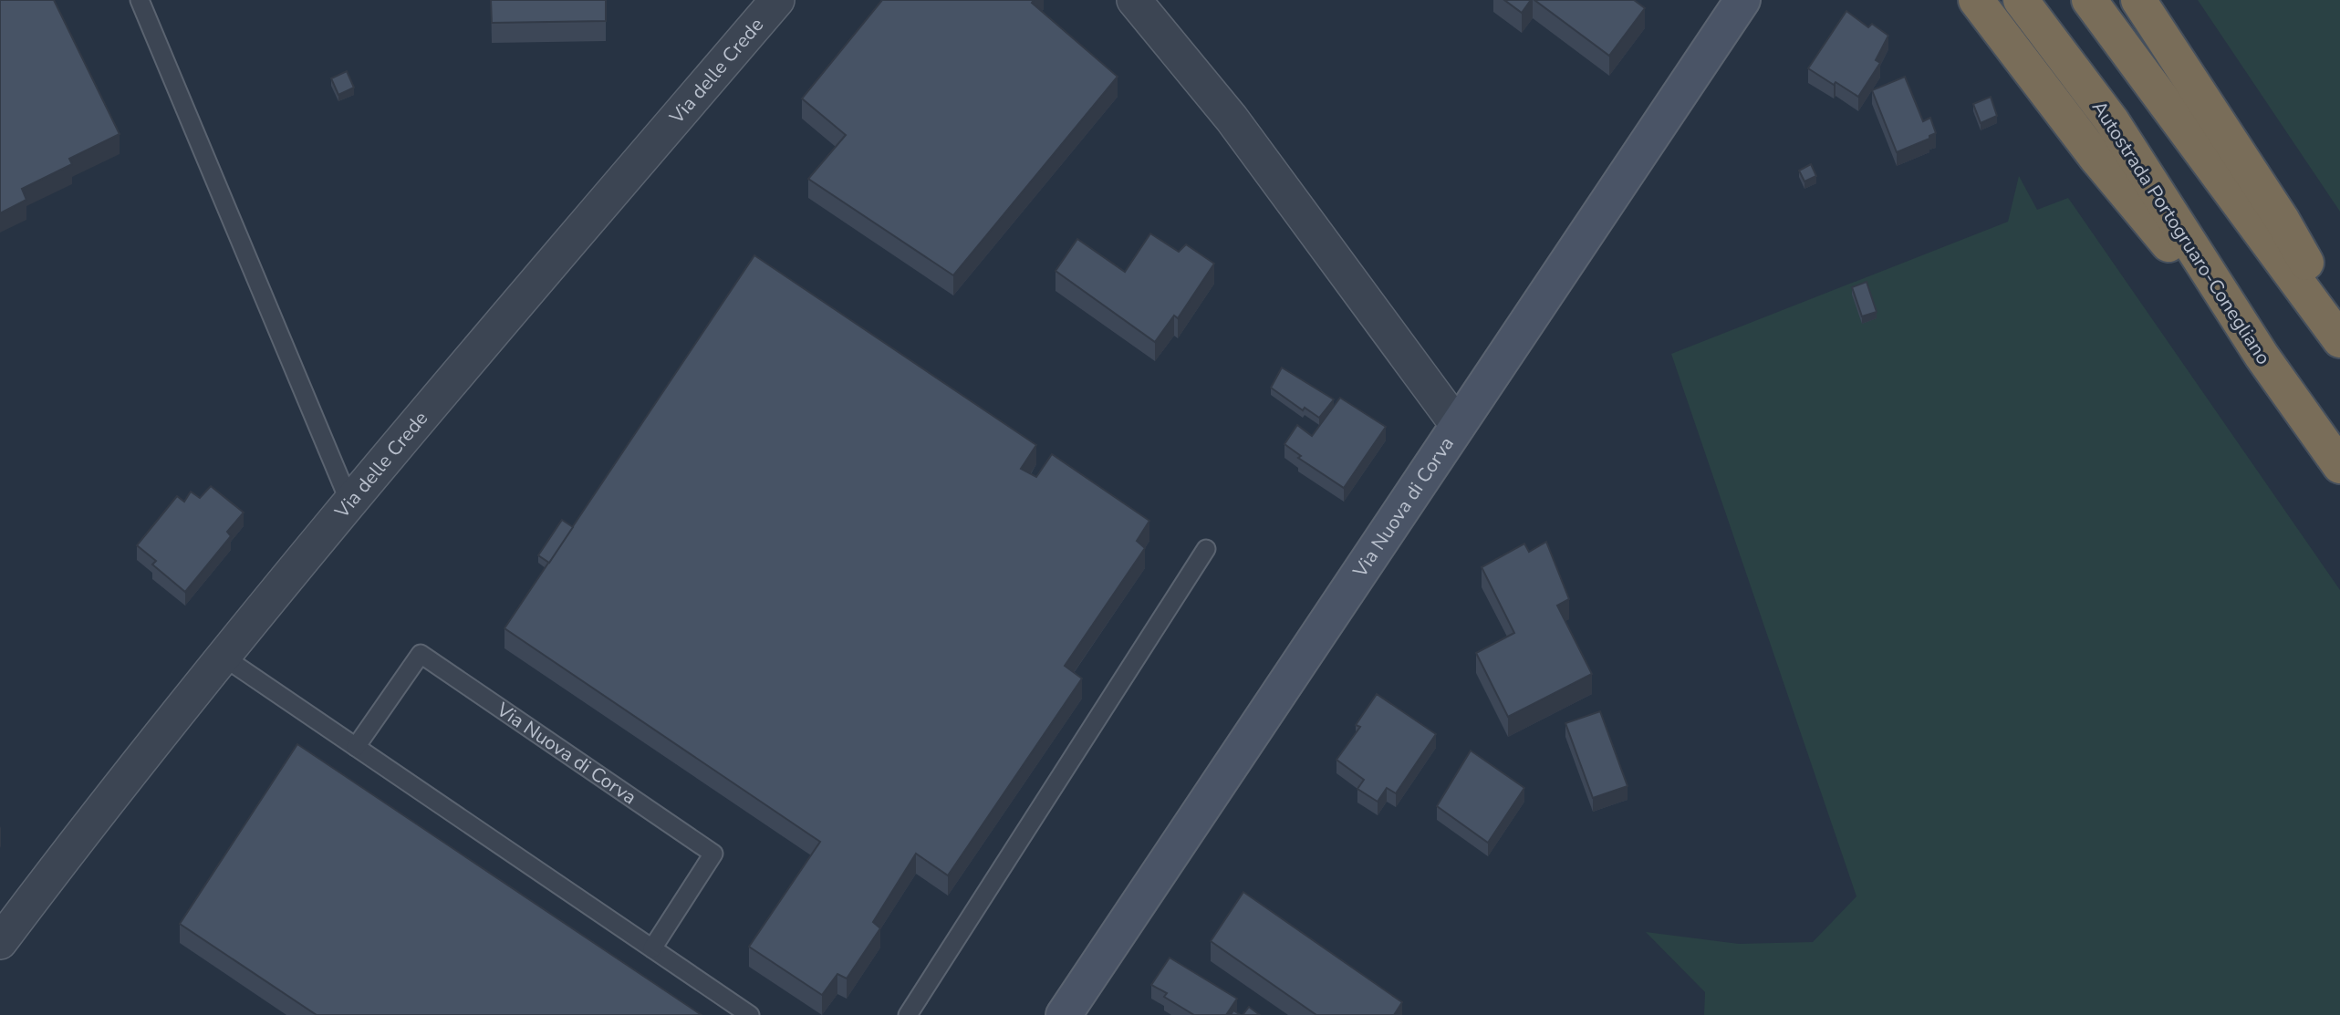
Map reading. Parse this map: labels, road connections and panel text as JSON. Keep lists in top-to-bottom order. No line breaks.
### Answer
{"streets":{"highway":["Autostrada Portogruaro-Conegliano"],"main road":["Via Nuova di Corva"],"street":["Via delle Crede"]}}
